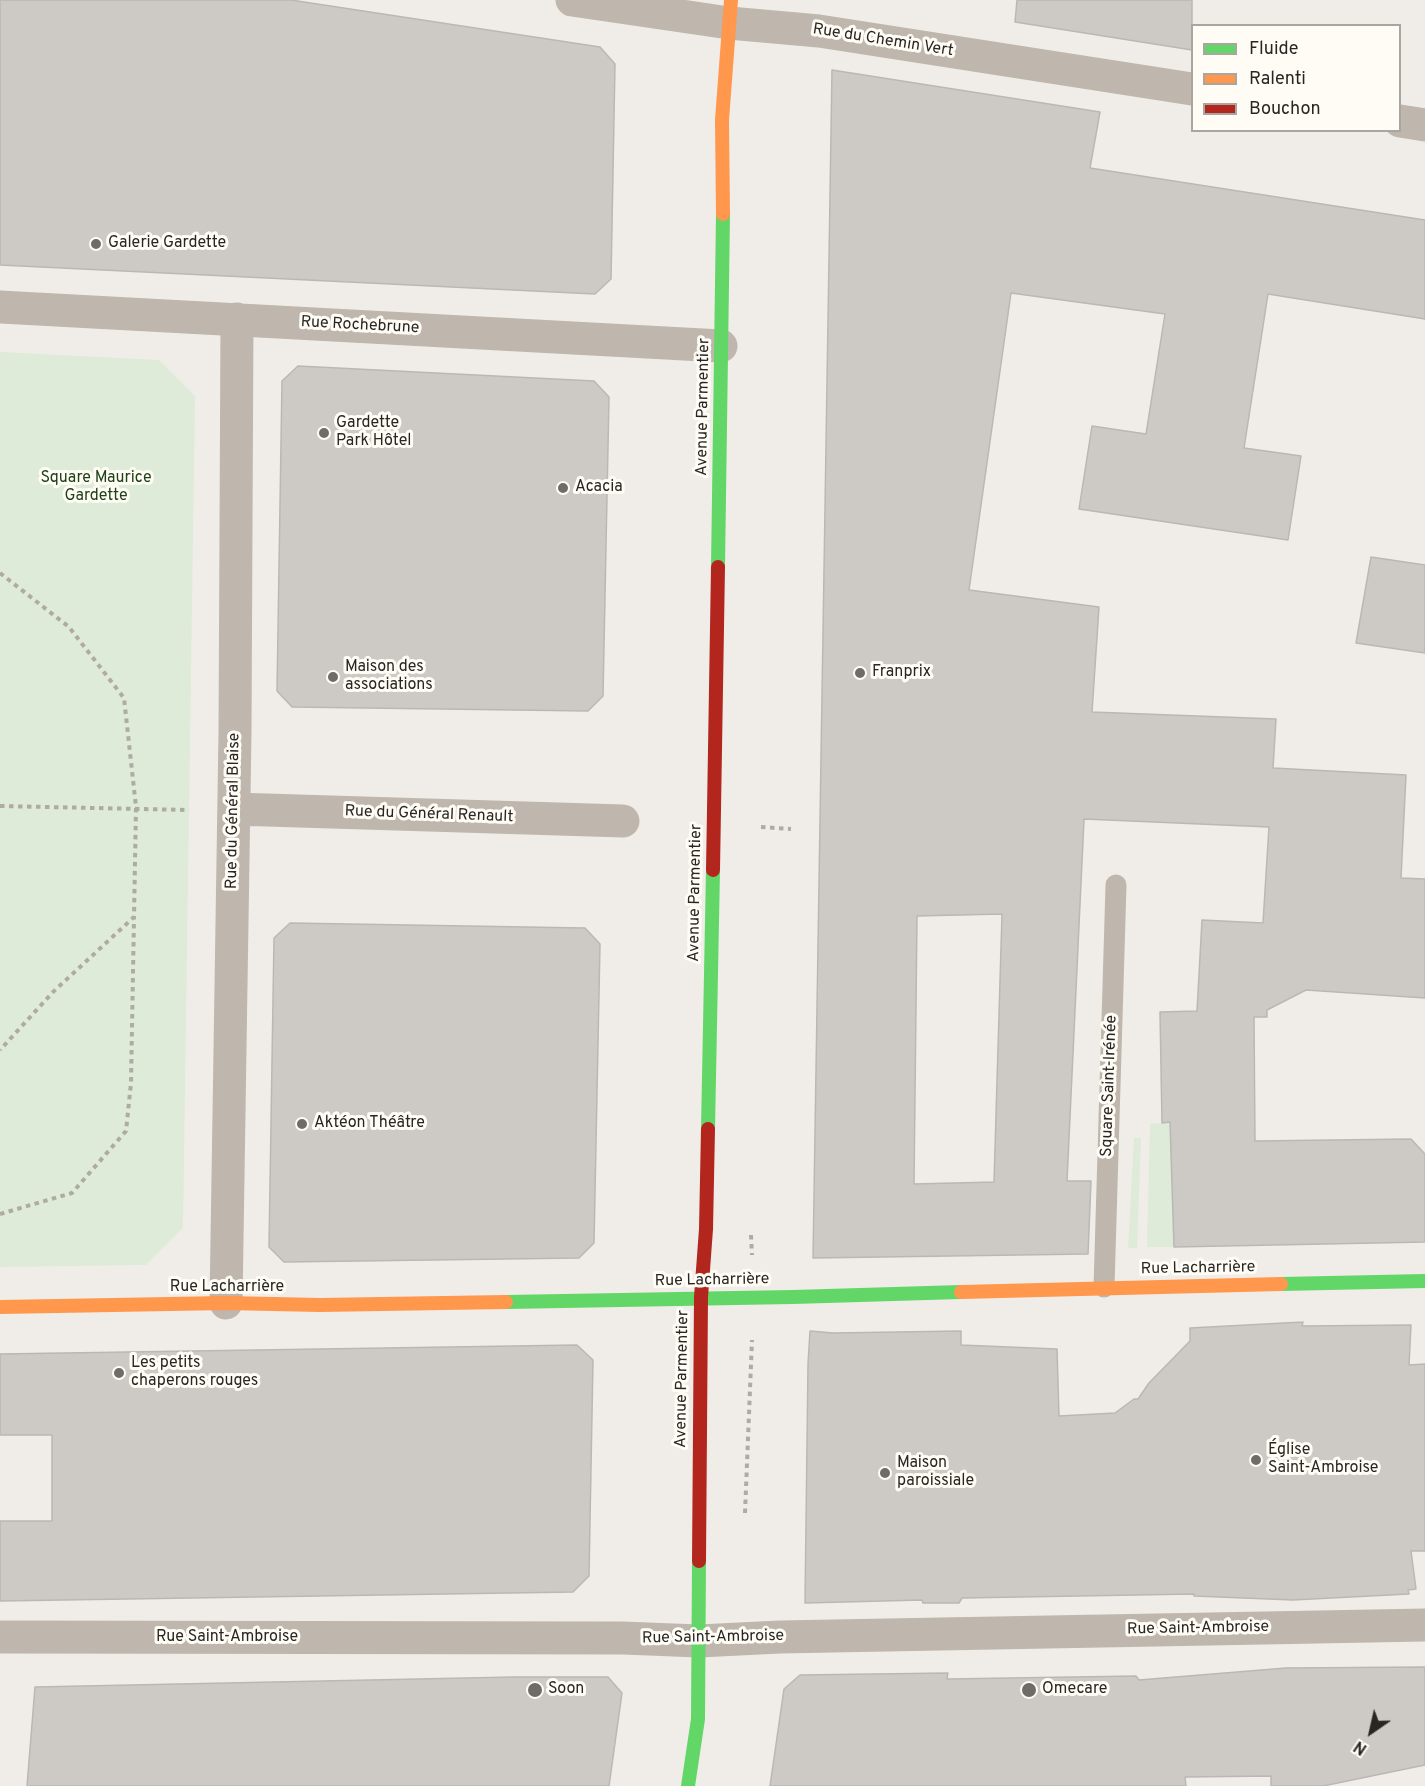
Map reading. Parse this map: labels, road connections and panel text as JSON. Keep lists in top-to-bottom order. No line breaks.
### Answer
{"streets":{"street":["Rue du Chemin Vert","Rue Rochebrune","Avenue Parmentier","Rue du Général Blaise","Rue du Général Renault","Rue Lacharrière","Rue Saint-Ambroise"],"lane":["Square Saint-Irénée"]},"crossings":[["Rue du Chemin Vert","Avenue Parmentier"],["Rue Rochebrune","Avenue Parmentier"],["Rue Rochebrune","Rue du Général Blaise"],["Avenue Parmentier","Rue Lacharrière"],["Avenue Parmentier","Rue Saint-Ambroise"],["Rue du Général Blaise","Rue du Général Renault"],["Rue du Général Blaise","Rue Lacharrière"],["Square Saint-Irénée","Rue Lacharrière"]],"parks":["Square Maurice Gardette"],"places":["Galerie Gardette","Gardette Park Hôtel","Acacia","Franprix","Maison des associations","Aktéon Théâtre","Les petits chaperons rouges","Église Saint-Ambroise","Maison paroissiale","Soon","Omecare"],"legend":["Fluide","Ralenti","Bouchon"],"north":"bottom left"}
